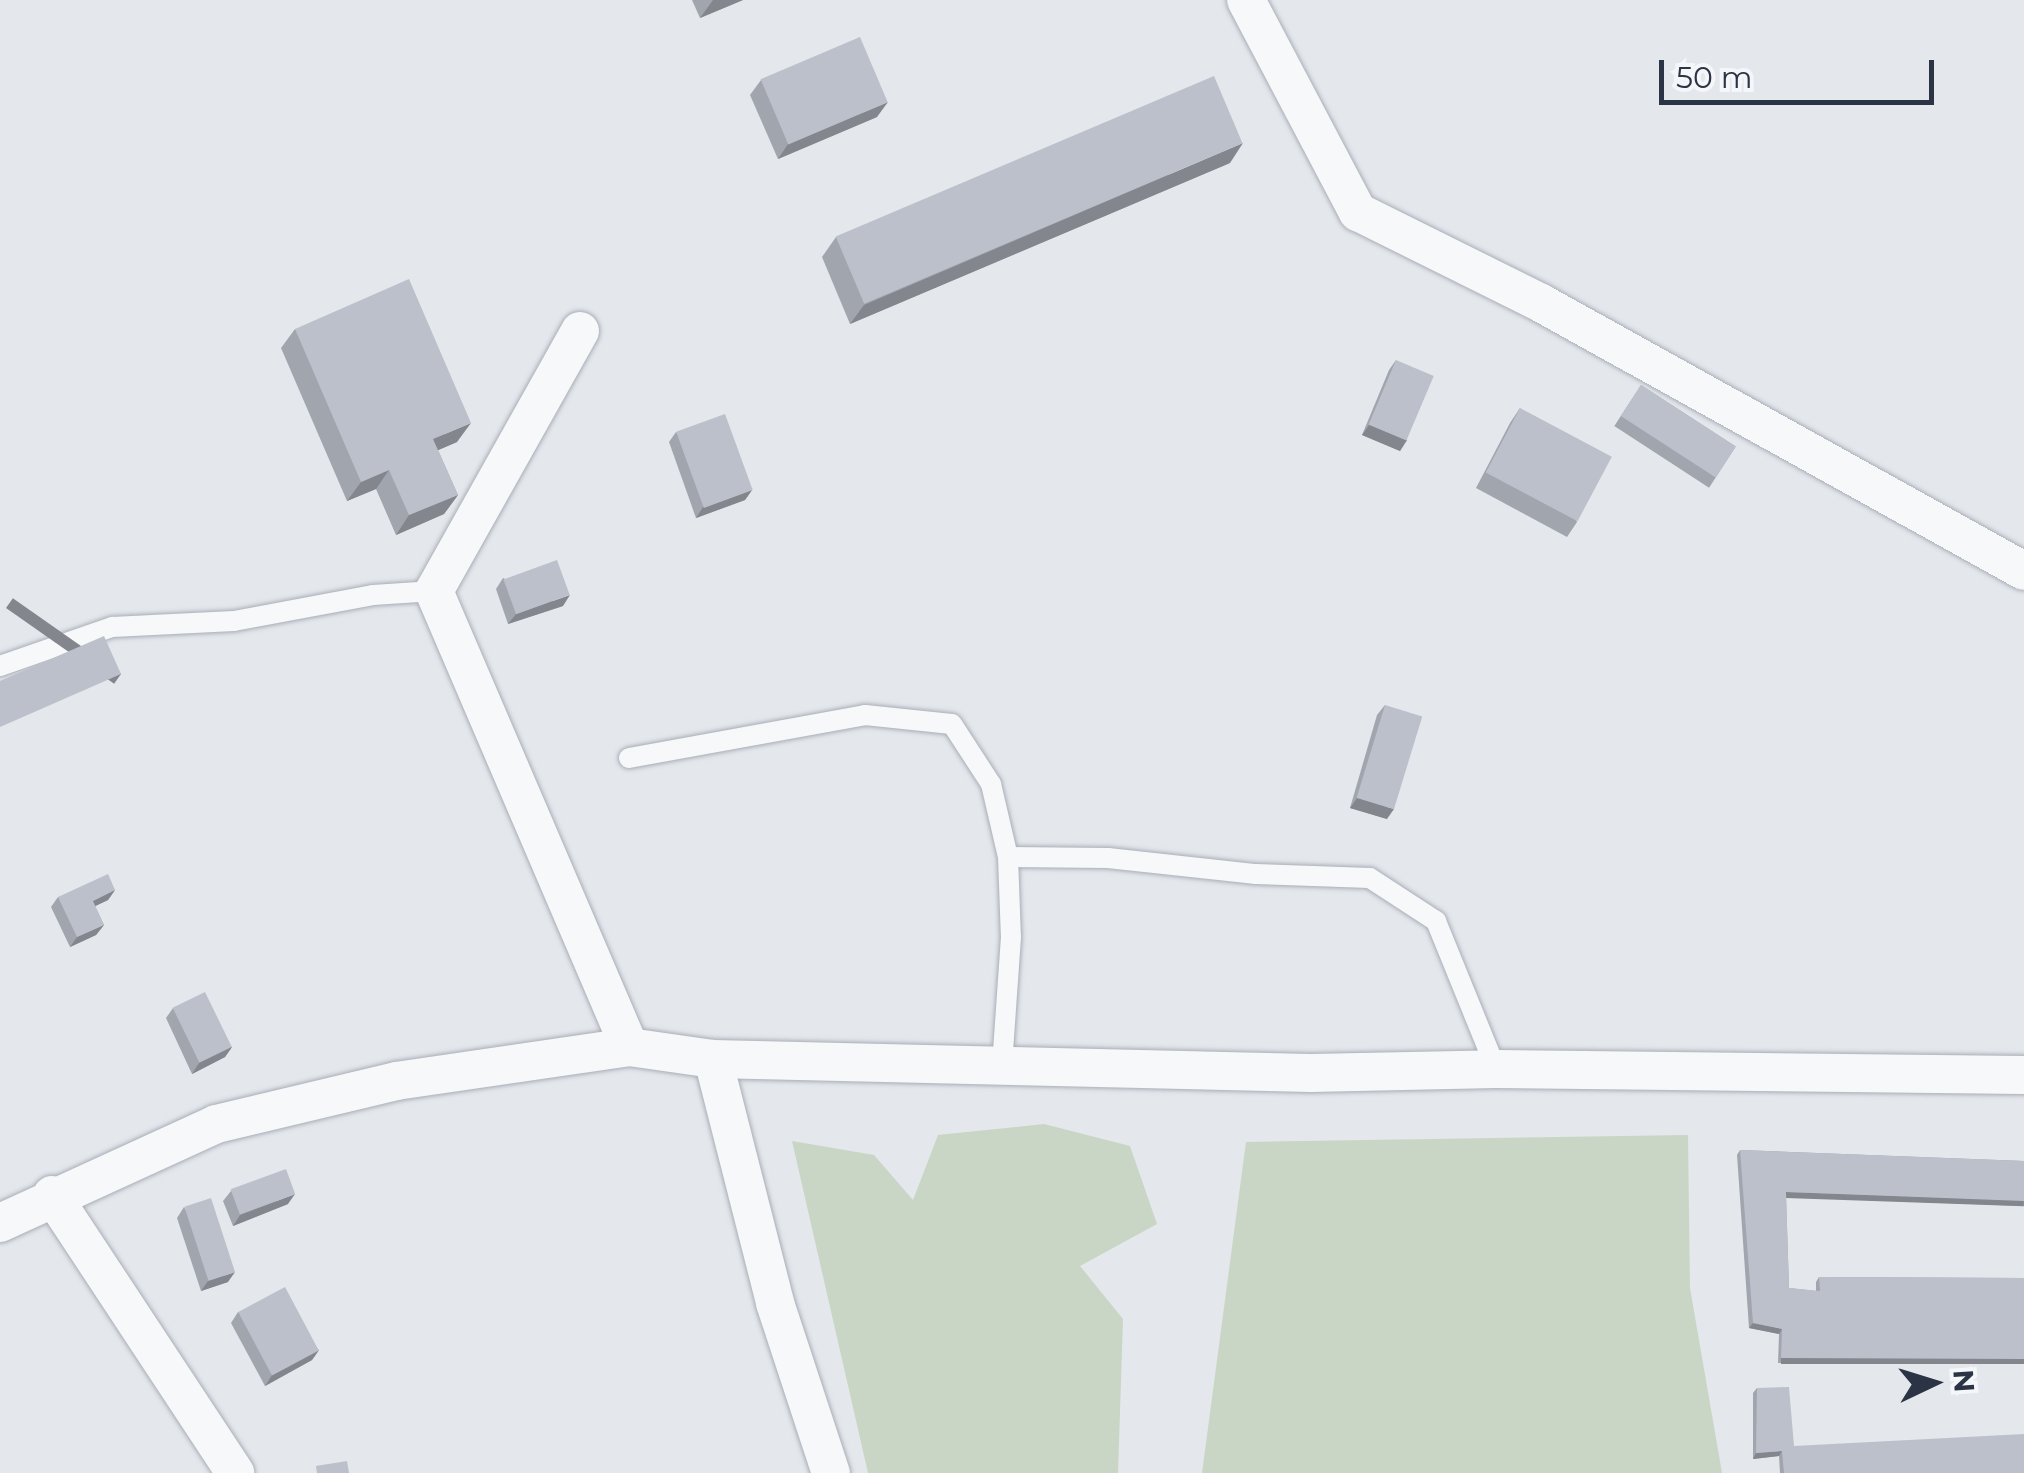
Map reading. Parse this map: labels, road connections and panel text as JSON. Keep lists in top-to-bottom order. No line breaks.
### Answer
{"scale_bar":"50 m","north":"right"}
